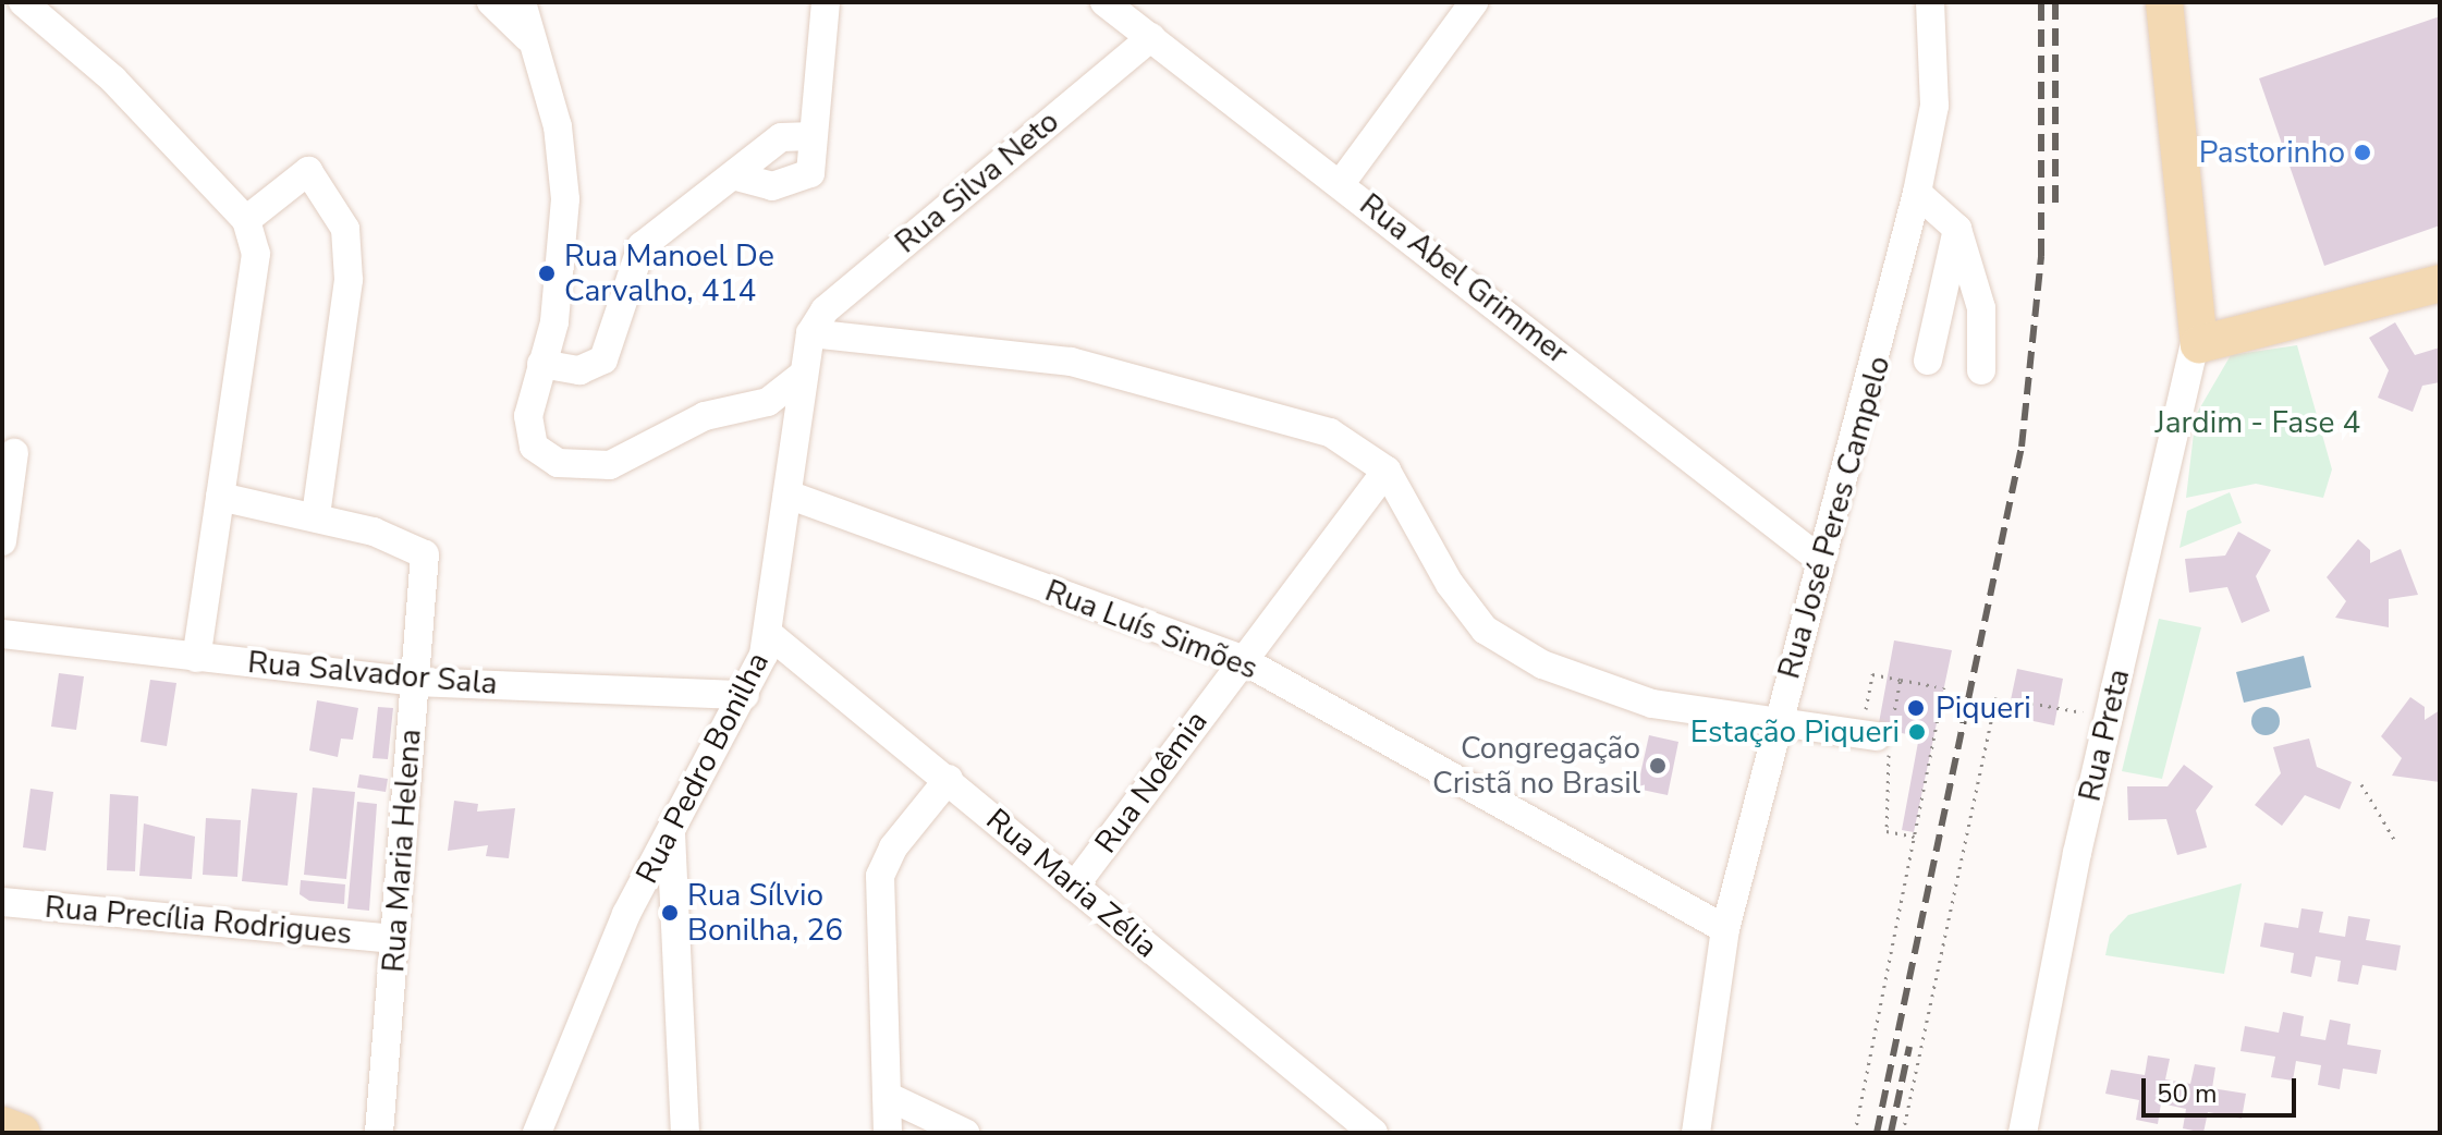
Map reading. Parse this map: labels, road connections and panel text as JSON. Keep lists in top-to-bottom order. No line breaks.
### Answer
{"streets":{"main road":["Rua Preta"],"street":["Rua Silva Neto","Rua Abel Grimmer","Rua José Peres Campelo","Rua Luís Simões","Rua Salvador Sala","Rua Pedro Bonilha","Rua Noêmia","Rua Maria Helena","Rua Maria Zélia","Rua Precília Rodrigues"]},"crossings":[["Rua Silva Neto","Rua Abel Grimmer"],["Rua Silva Neto","Rua Pedro Bonilha"],["Rua Abel Grimmer","Rua José Peres Campelo"],["Rua José Peres Campelo","Rua Luís Simões"],["Rua Luís Simões","Rua Pedro Bonilha"],["Rua Luís Simões","Rua Noêmia"],["Rua Salvador Sala","Rua Pedro Bonilha"],["Rua Salvador Sala","Rua Maria Helena"],["Rua Pedro Bonilha","Rua Maria Zélia"],["Rua Noêmia","Rua Maria Zélia"],["Rua Maria Helena","Rua Precília Rodrigues"]],"parks":["Jardim - Fase 4"],"places":["Pastorinho","Rua Manoel De Carvalho, 414","Piqueri","Estação Piqueri","Congregação Cristã no Brasil","Rua Sílvio Bonilha, 26"],"scale_bar":"50 m"}
